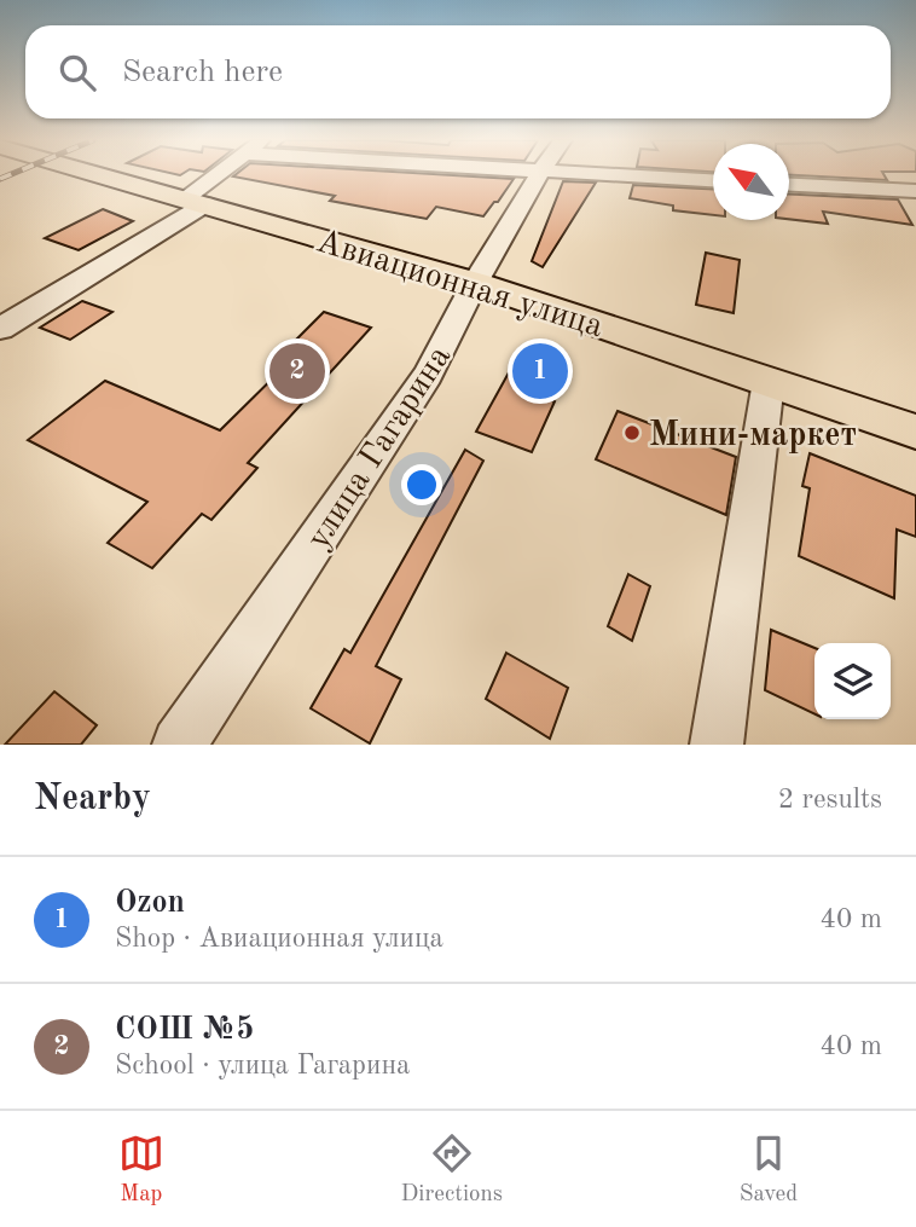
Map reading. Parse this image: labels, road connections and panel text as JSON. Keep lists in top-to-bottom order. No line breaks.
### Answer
{"streets":{"main road":["Авиационная улица"],"street":["улица Гагарина"]},"crossings":[["Авиационная улица","улица Гагарина"]],"places":["Мини-маркет"],"north":"top left","page":{"search":"Search here","pins":["1","2"],"heading":["Nearby","2 results"],"list":[{"mark":"1","name":"Ozon","note":"Shop · Авиационная улица","value":"40 m"},{"mark":"2","name":"СОШ №5","note":"School · улица Гагарина","value":"40 m"}],"nav":["Map","Directions","Saved"]}}
